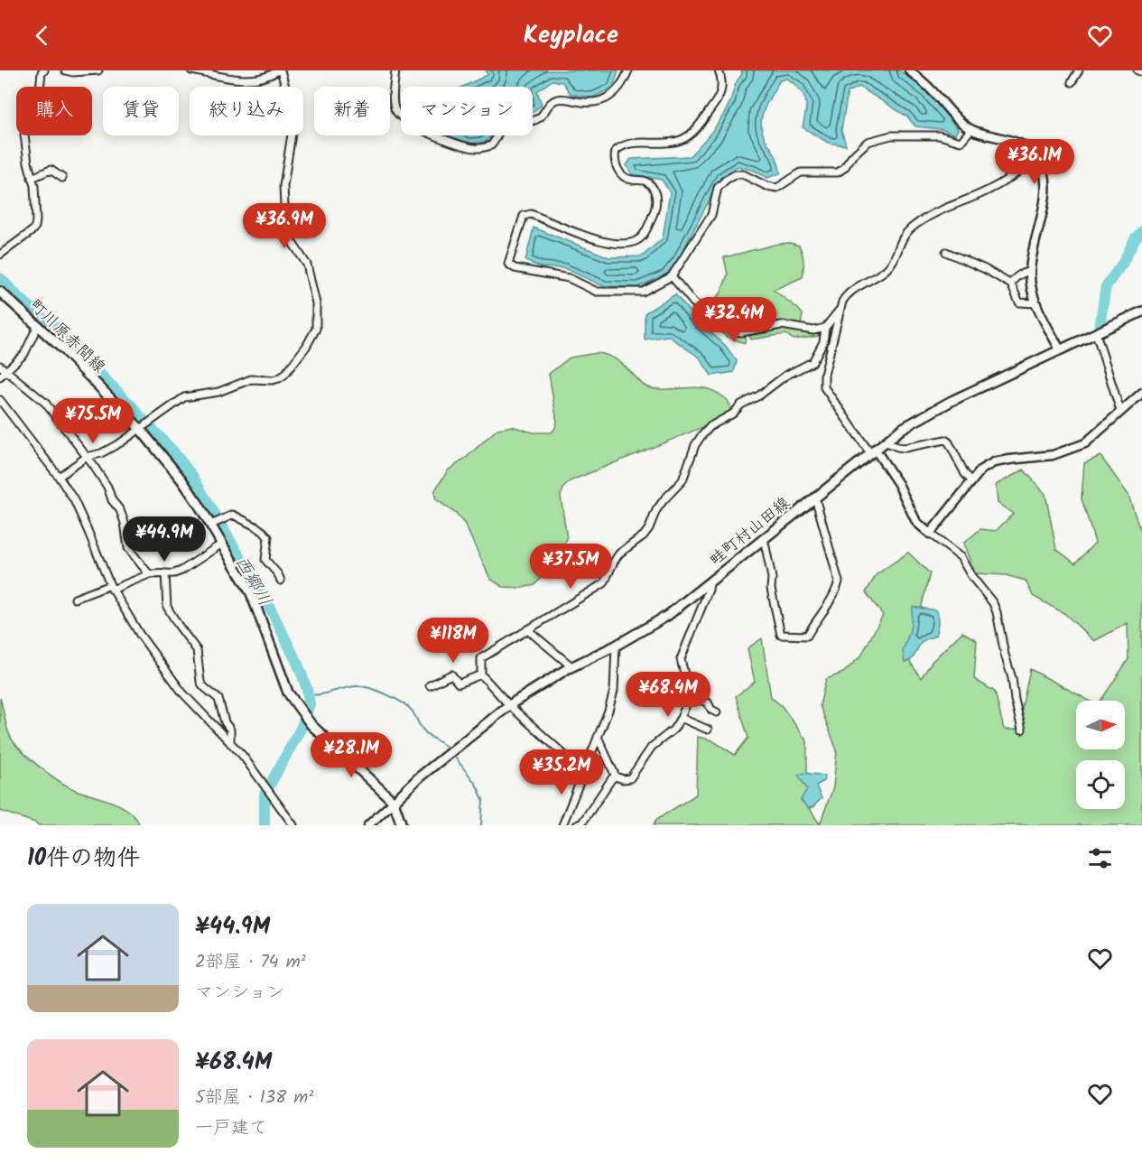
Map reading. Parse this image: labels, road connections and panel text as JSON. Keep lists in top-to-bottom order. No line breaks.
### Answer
{"streets":{"main road":["町川原赤間線","畦町村山田線"]},"crossings":[["町川原赤間線","畦町村山田線"]],"water":["西郷川"],"north":"right","page":{"header":"Keyplace","chip":["購入","賃貸","絞り込み","新着","マンション"],"price":["¥36.1M","¥36.9M","¥32.4M","¥75.5M","¥44.9M","¥37.5M","¥118M","¥68.4M","¥28.1M","¥35.2M"],"heading":"10件の物件","list":[{"name":"¥44.9M","note":"2部屋 · 74 m² · マンション"},{"name":"¥68.4M","note":"5部屋 · 138 m² · 一戸建て"}]}}
